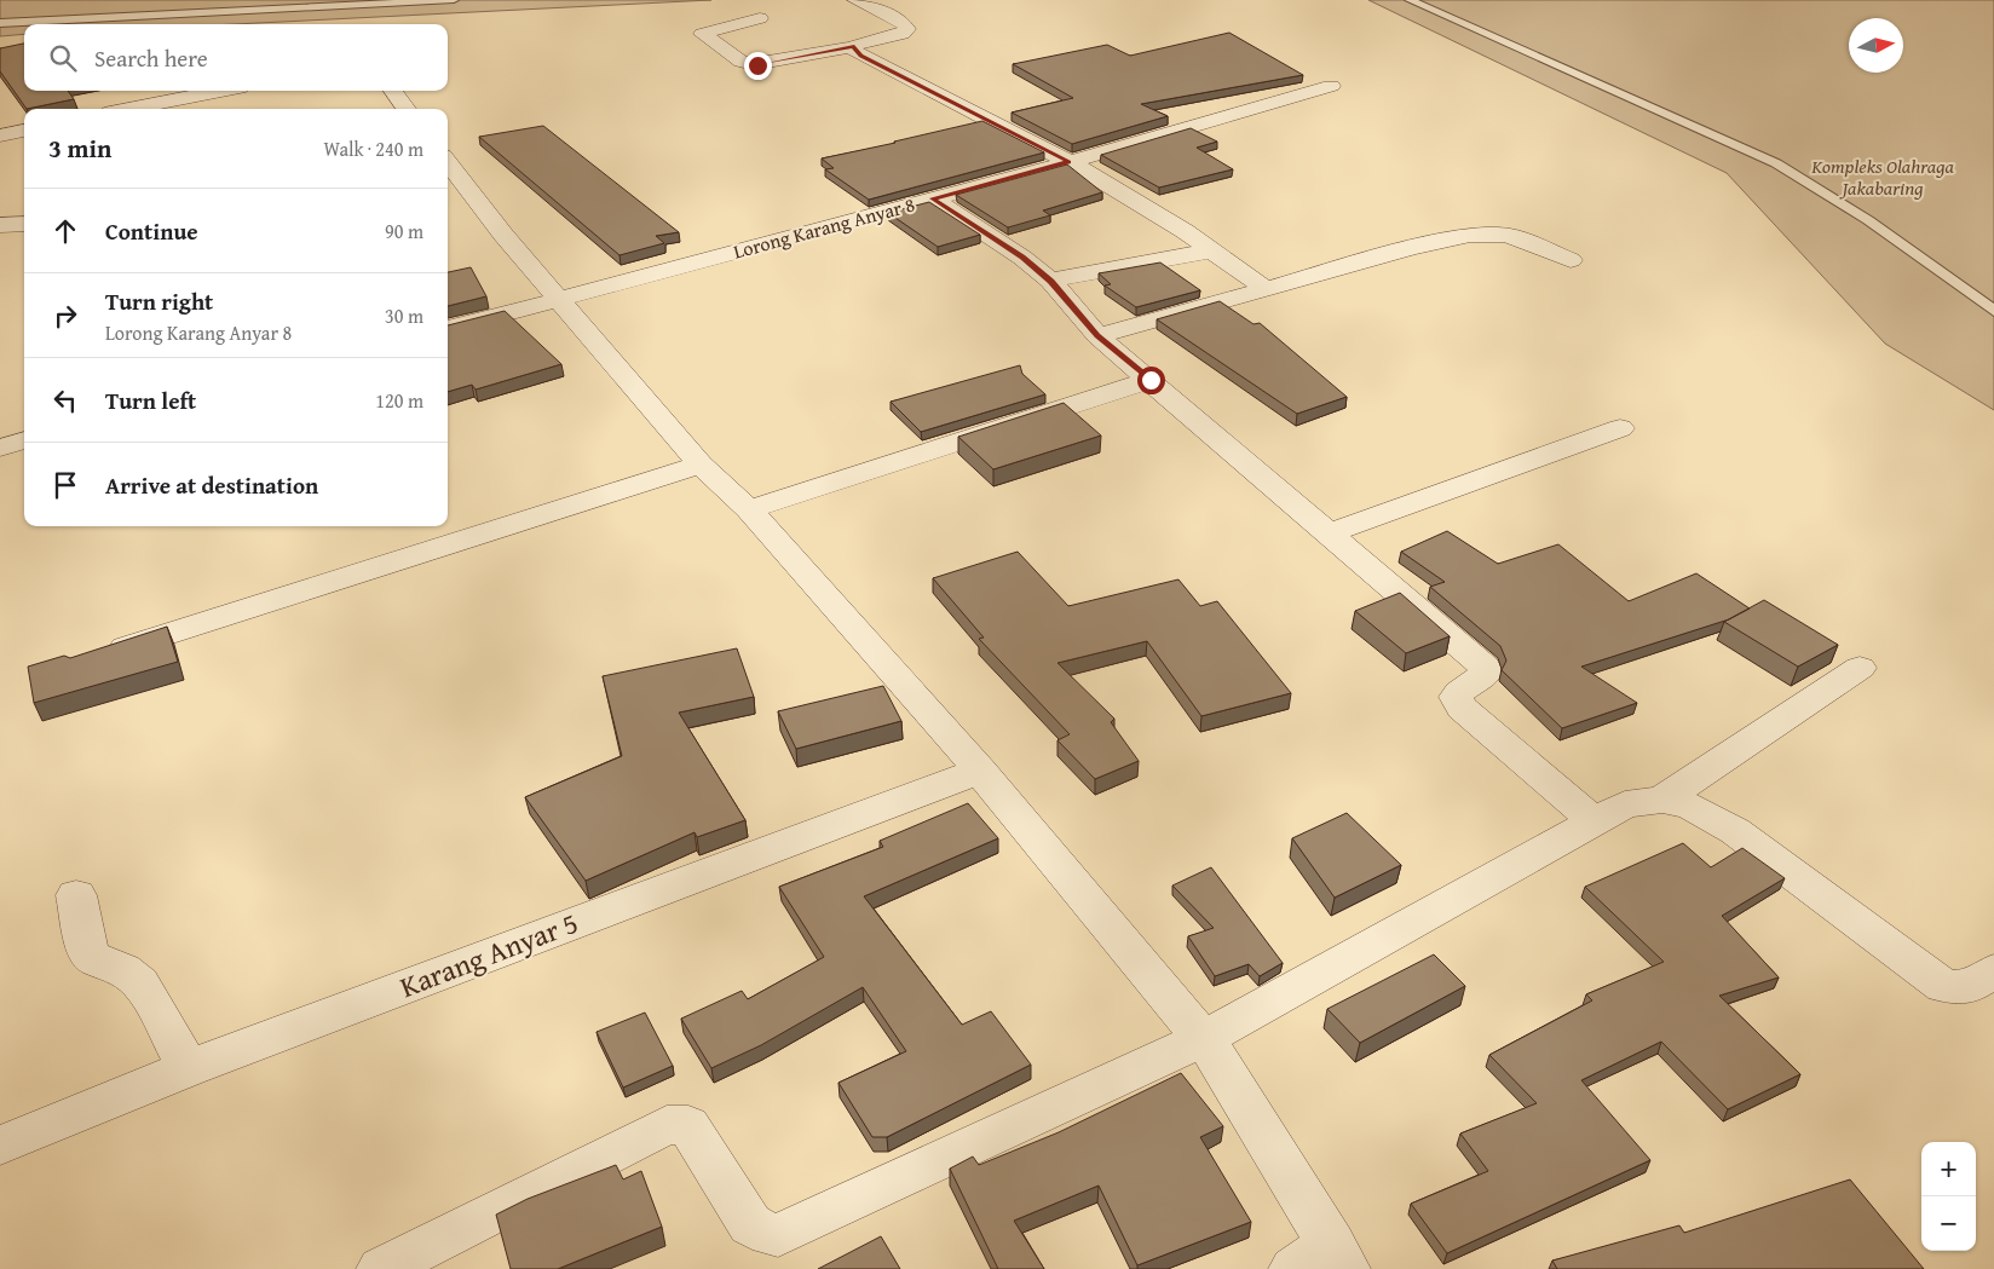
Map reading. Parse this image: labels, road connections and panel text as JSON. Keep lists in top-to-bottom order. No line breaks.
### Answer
{"streets":{"street":["Lorong Karang Anyar 8","Karang Anyar 5"]},"parks":["Kompleks Olahraga Jakabaring"],"north":"right","page":{"search":"Search here","heading":["3 min","Walk · 240 m"],"list":[["Continue","90 m"],["Turn right","Lorong Karang Anyar 8","30 m"],["Turn left","120 m"],"Arrive at destination"],"map_buttons":["+","−"]}}
